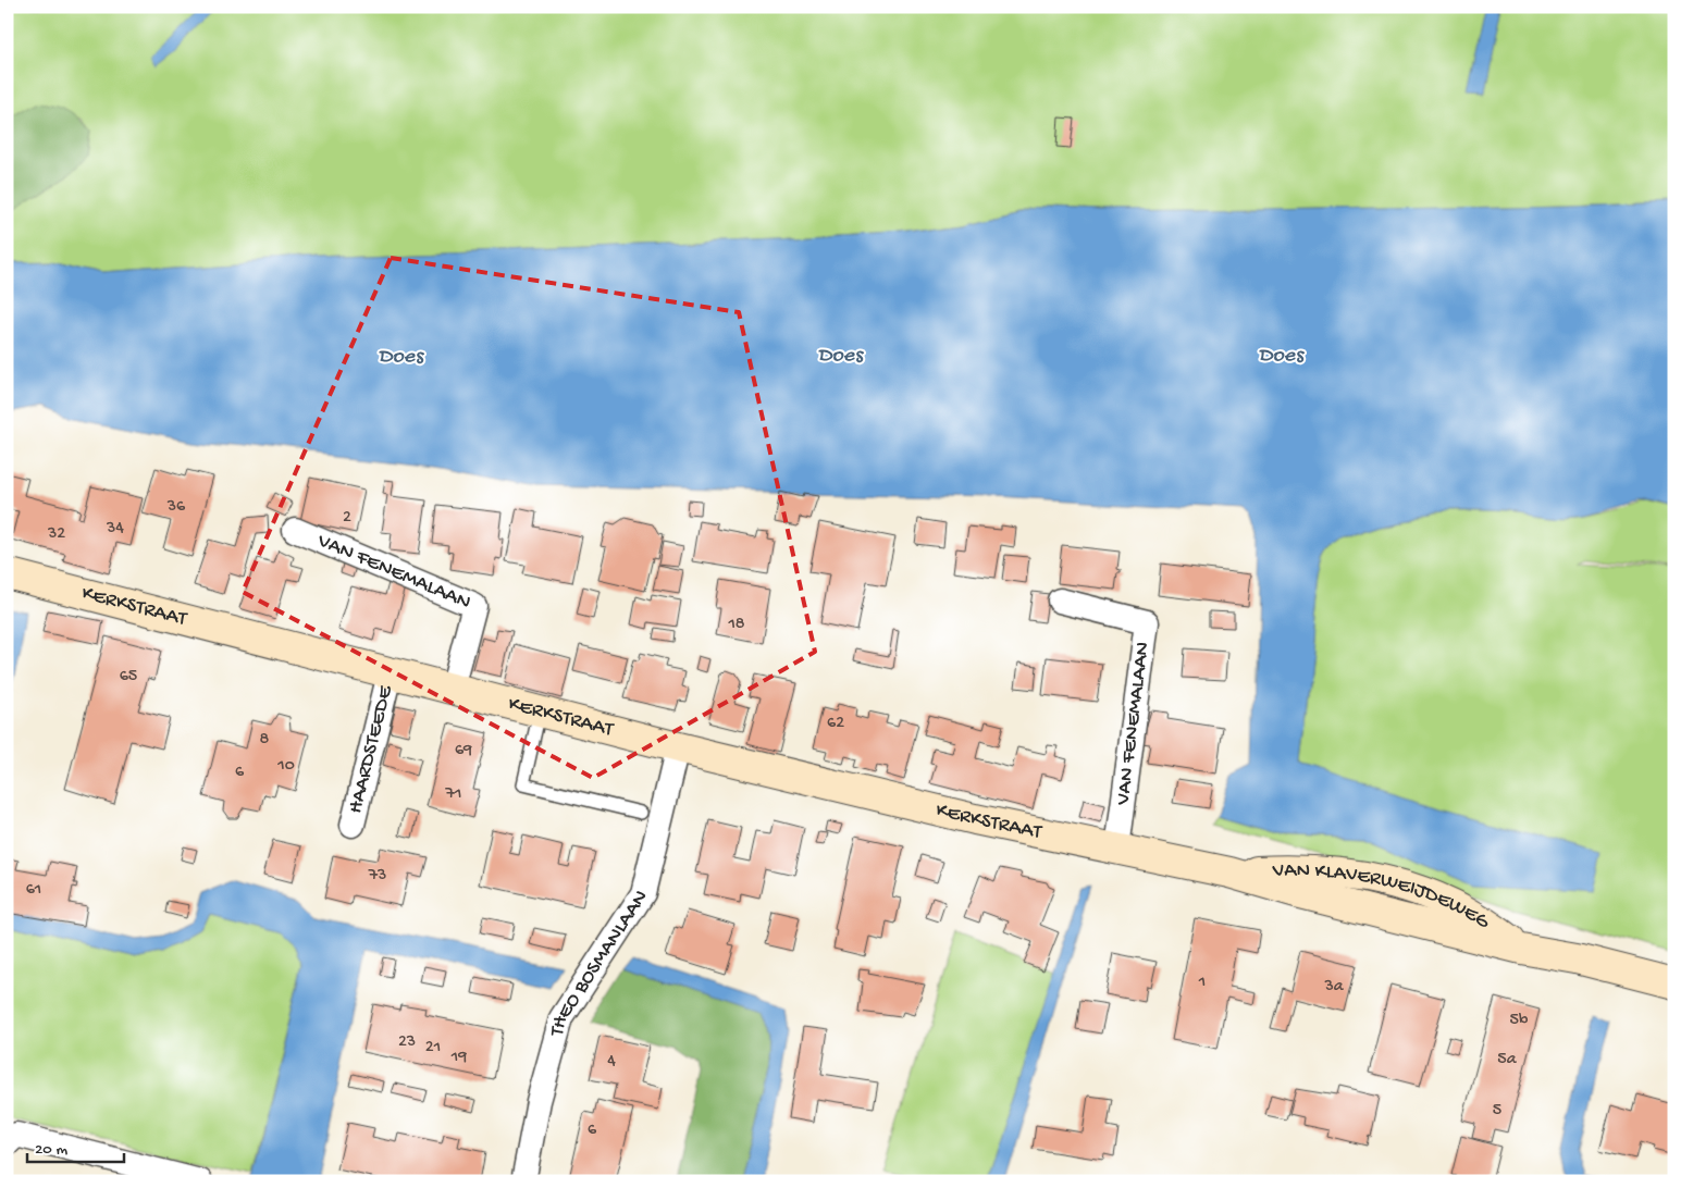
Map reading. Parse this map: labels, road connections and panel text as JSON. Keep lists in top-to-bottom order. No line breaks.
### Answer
{"streets":{"street":["VAN FENEMALAAN","KERKSTRAAT","HAARDSTEEDE","VAN KLAVERWEIJDEWEG","THEO BOSMANLAAN"]},"crossings":[["VAN FENEMALAAN","KERKSTRAAT"],["VAN FENEMALAAN","VAN KLAVERWEIJDEWEG"],["KERKSTRAAT","HAARDSTEEDE"],["KERKSTRAAT","VAN KLAVERWEIJDEWEG"],["KERKSTRAAT","THEO BOSMANLAAN"]],"water":["Does"],"house_numbers":["36","2","34","32","18","65","62","8","69","10","6","71","73","61","1","3a","5b","23","21","19","5a","4","5","6"],"scale_bar":"20 m"}
